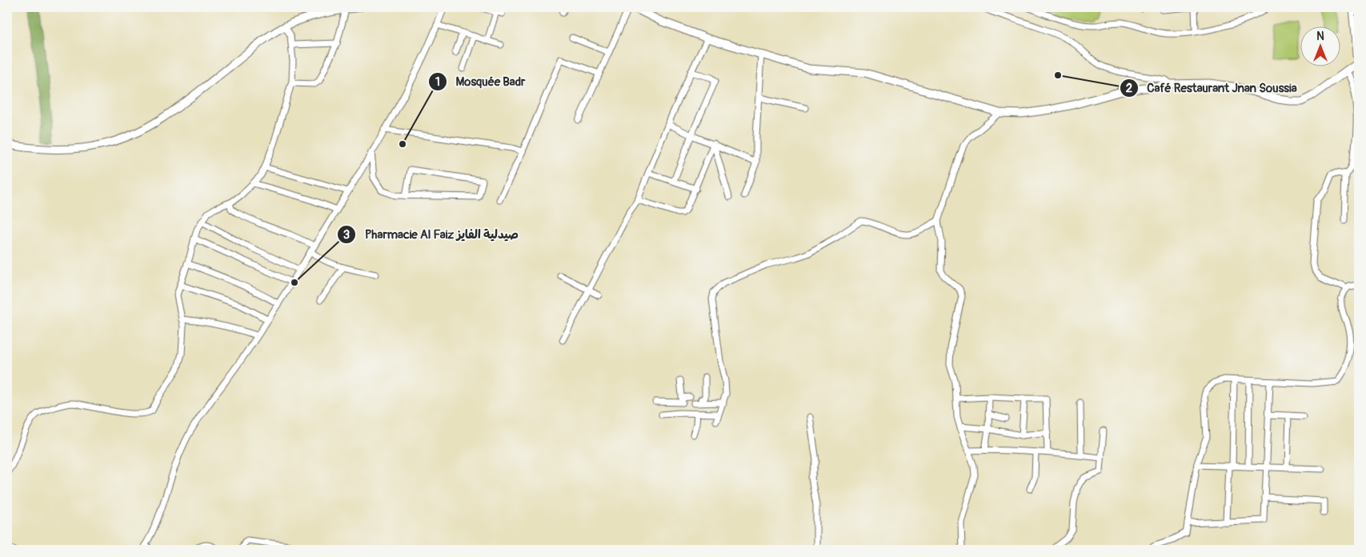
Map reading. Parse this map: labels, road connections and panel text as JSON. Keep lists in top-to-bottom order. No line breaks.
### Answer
{"places":["Café Restaurant Jnan Soussia","Mosquée Badr","Pharmacie Al Faiz صيدلية الفايز"],"north":"top"}
